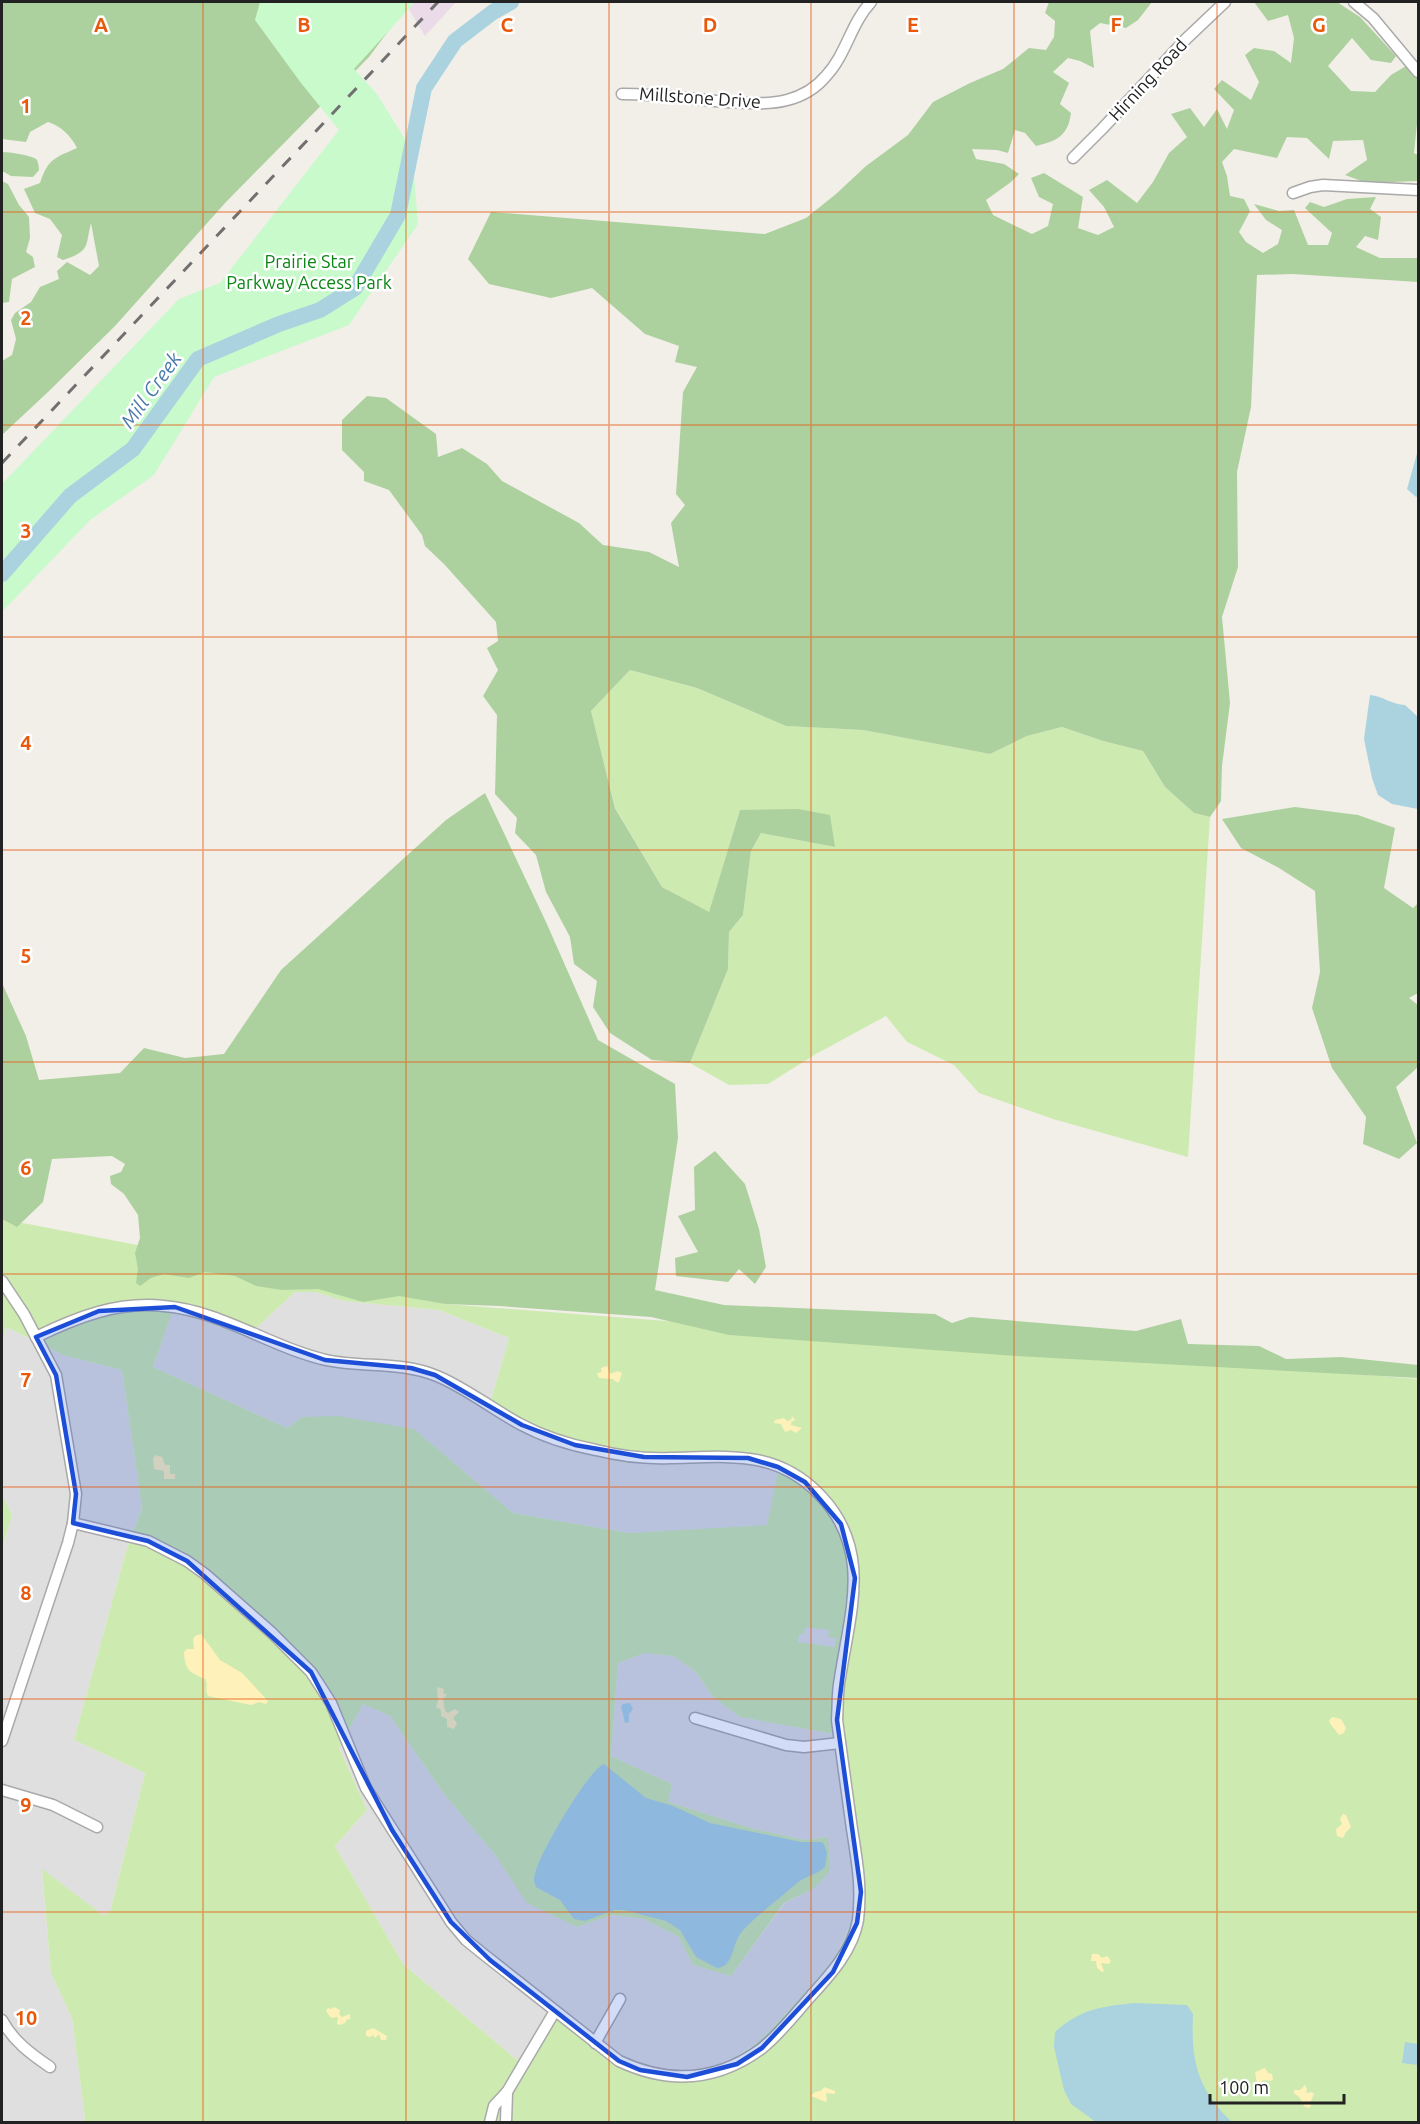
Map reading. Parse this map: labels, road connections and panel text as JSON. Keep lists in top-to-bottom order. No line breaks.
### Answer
{"streets":{"street":["Hirning Road","Millstone Drive"]},"water":["Mill Creek"],"parks":["Prairie Star Parkway Access Park"],"scale_bar":"100 m","grid":{"columns":["A","B","C","D","E","F","G"],"rows":["1","2","3","4","5","6","7","8","9","10"]}}
